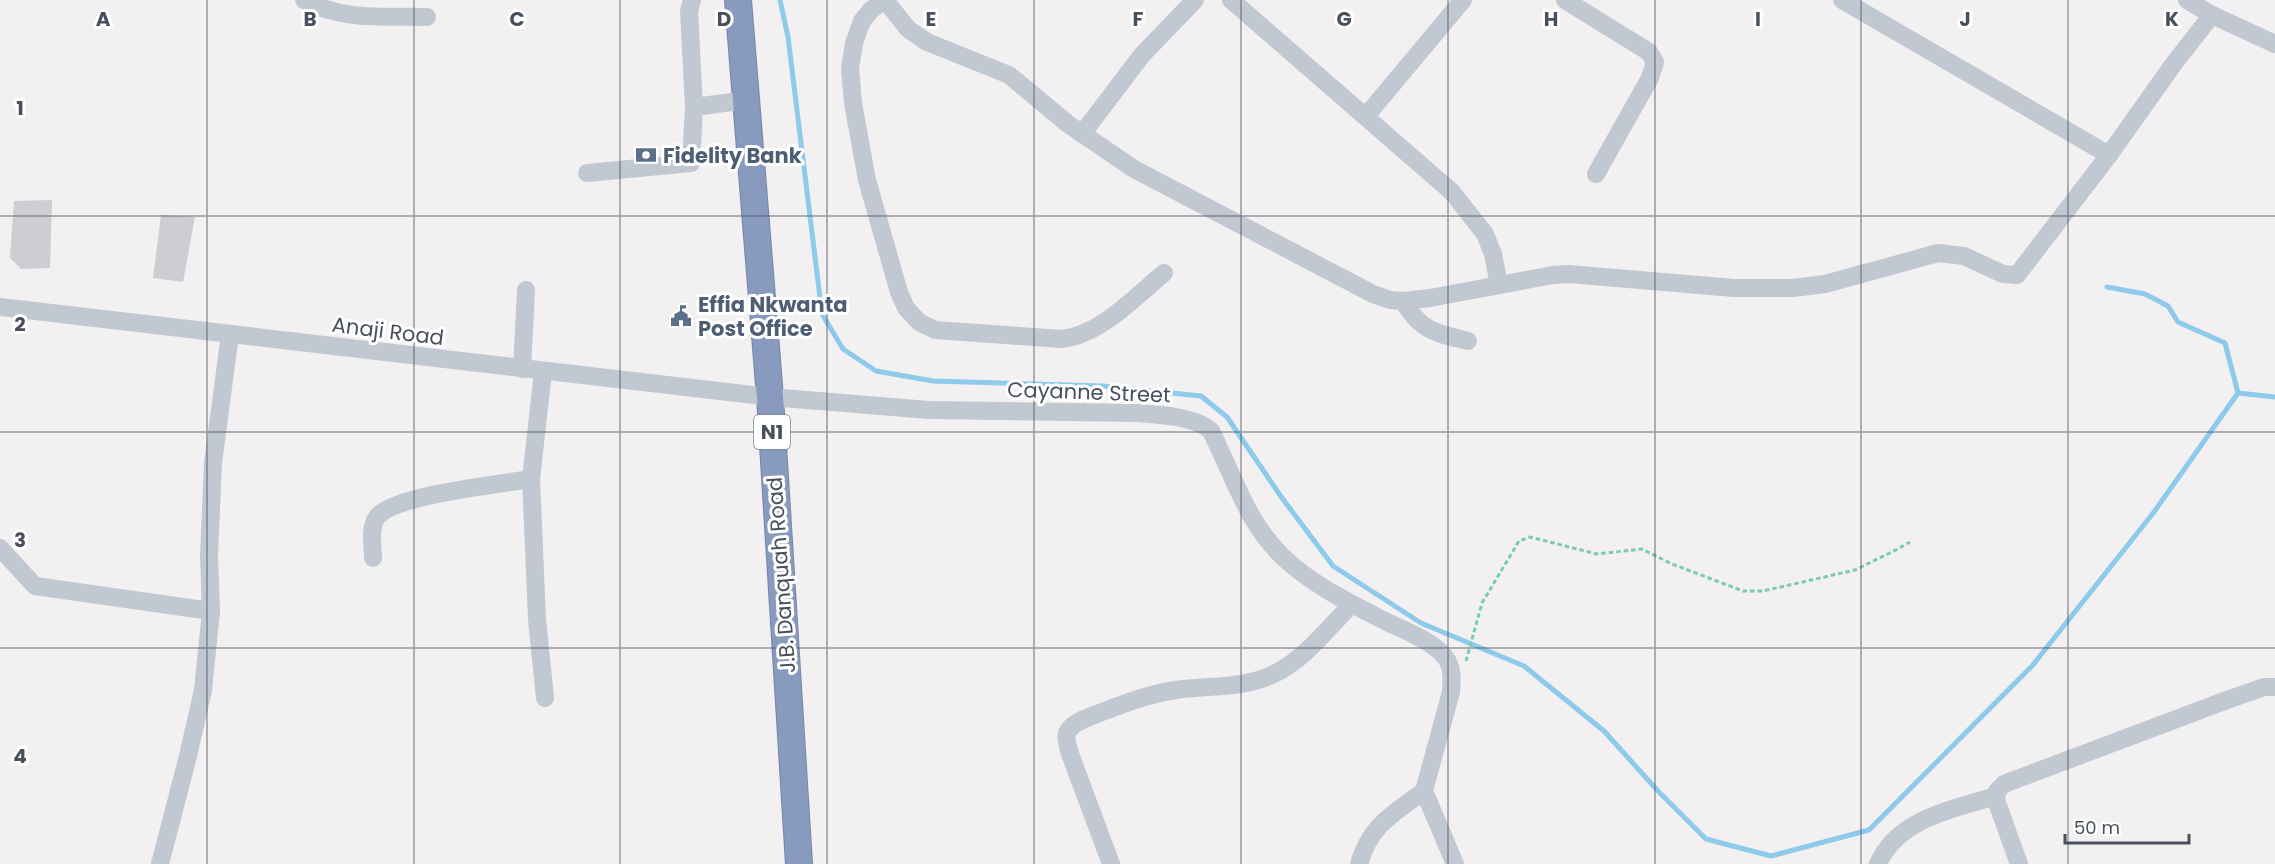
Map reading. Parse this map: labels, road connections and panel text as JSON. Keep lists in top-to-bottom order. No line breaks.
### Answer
{"streets":{"highway":["N1","J.B. Danquah Road"],"street":["Anaji Road","Cayanne Street"]},"crossings":[["Anaji Road","Cayanne Street"],["Anaji Road","J.B. Danquah Road"],["Cayanne Street","J.B. Danquah Road"]],"places":{"bank":["Fidelity Bank"],"public building":["Effia Nkwanta Post Office"]},"scale_bar":"50 m","grid":{"columns":["A","B","C","D","E","F","G","H","I","J","K"],"rows":["1","2","3","4"]}}
